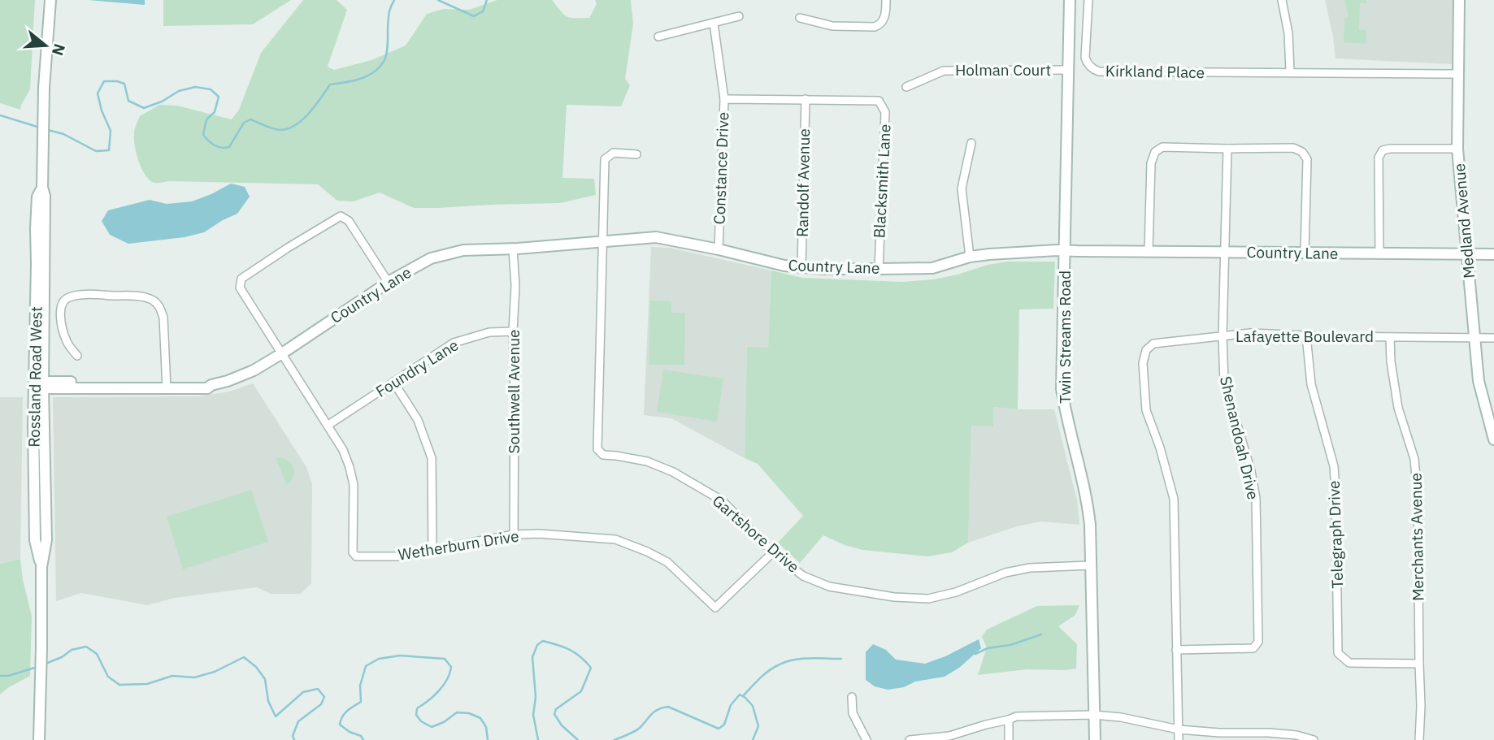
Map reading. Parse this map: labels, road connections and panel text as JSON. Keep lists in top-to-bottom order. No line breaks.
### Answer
{"streets":{"street":["Holman Court","Kirkland Place","Constance Drive","Blacksmith Lane","Randolf Avenue","Medland Avenue","Country Lane","Lafayette Boulevard","Twin Streams Road","Foundry Lane","Rossland Road West","Southwell Avenue","Shenandoah Drive","Gartshore Drive","Telegraph Drive","Merchants Avenue","Wetherburn Drive"]},"crossings":[["Holman Court","Twin Streams Road"],["Kirkland Place","Medland Avenue"],["Constance Drive","Blacksmith Lane"],["Constance Drive","Randolf Avenue"],["Constance Drive","Country Lane"],["Blacksmith Lane","Randolf Avenue"],["Blacksmith Lane","Country Lane"],["Randolf Avenue","Country Lane"],["Medland Avenue","Country Lane"],["Medland Avenue","Lafayette Boulevard"],["Country Lane","Twin Streams Road"],["Country Lane","Rossland Road West"],["Country Lane","Southwell Avenue"],["Country Lane","Shenandoah Drive"],["Country Lane","Gartshore Drive"],["Country Lane","Wetherburn Drive"],["Lafayette Boulevard","Shenandoah Drive"],["Lafayette Boulevard","Telegraph Drive"],["Lafayette Boulevard","Merchants Avenue"],["Twin Streams Road","Gartshore Drive"],["Foundry Lane","Southwell Avenue"],["Foundry Lane","Wetherburn Drive"],["Southwell Avenue","Wetherburn Drive"],["Gartshore Drive","Wetherburn Drive"],["Telegraph Drive","Merchants Avenue"]],"north":"right"}
